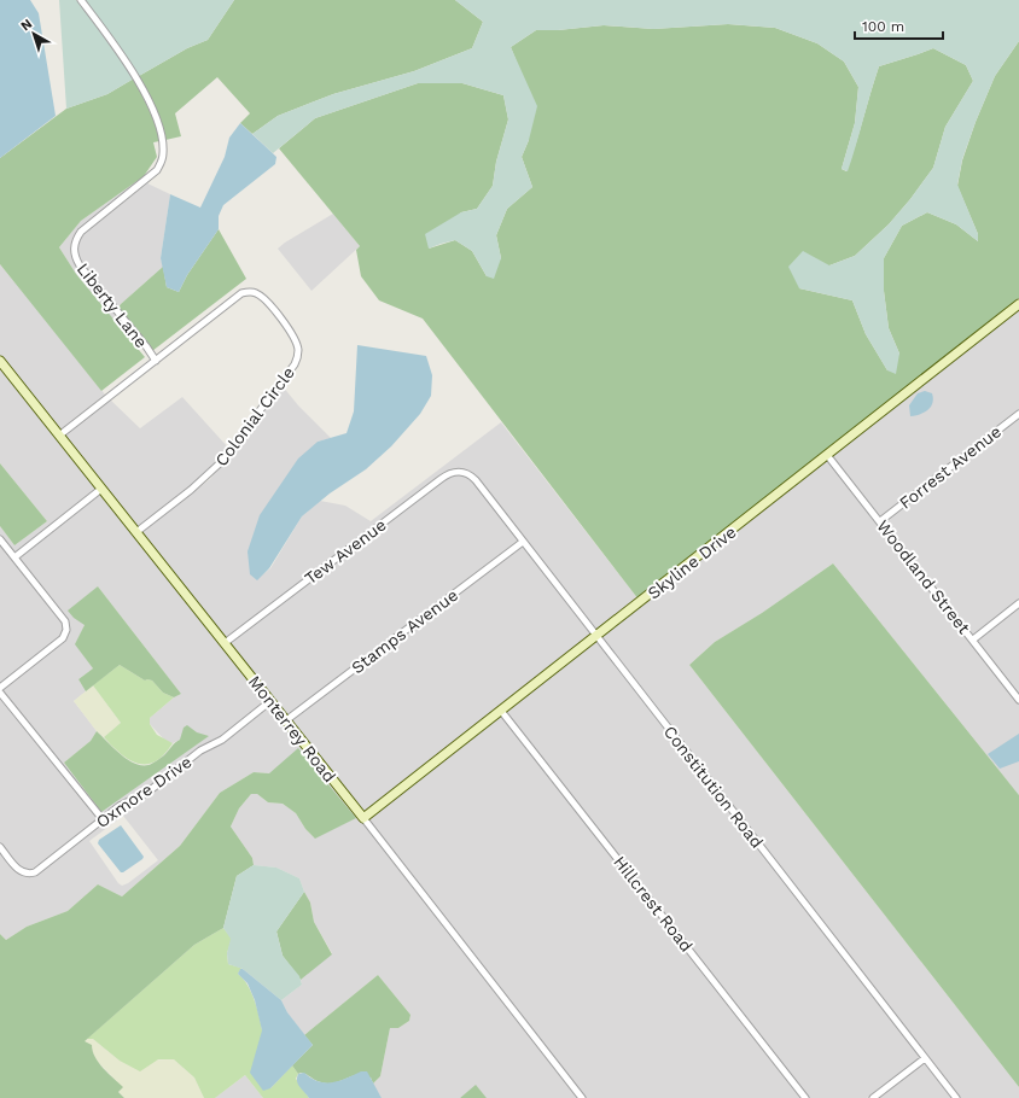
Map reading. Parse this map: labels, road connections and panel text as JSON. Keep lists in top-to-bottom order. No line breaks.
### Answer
{"streets":{"street":["Liberty Lane","Colonial Circle","Forrest Avenue","Tew Avenue","Skyline Drive","Woodland Street","Stamps Avenue","Monterrey Road","Constitution Road","Oxmore Drive","Hillcrest Road"]},"crossings":[["Liberty Lane","Colonial Circle"],["Colonial Circle","Monterrey Road"],["Forrest Avenue","Woodland Street"],["Tew Avenue","Monterrey Road"],["Tew Avenue","Constitution Road"],["Skyline Drive","Woodland Street"],["Skyline Drive","Monterrey Road"],["Skyline Drive","Constitution Road"],["Skyline Drive","Hillcrest Road"],["Stamps Avenue","Monterrey Road"],["Stamps Avenue","Constitution Road"],["Monterrey Road","Oxmore Drive"]],"scale_bar":"100 m","north":"top left"}
